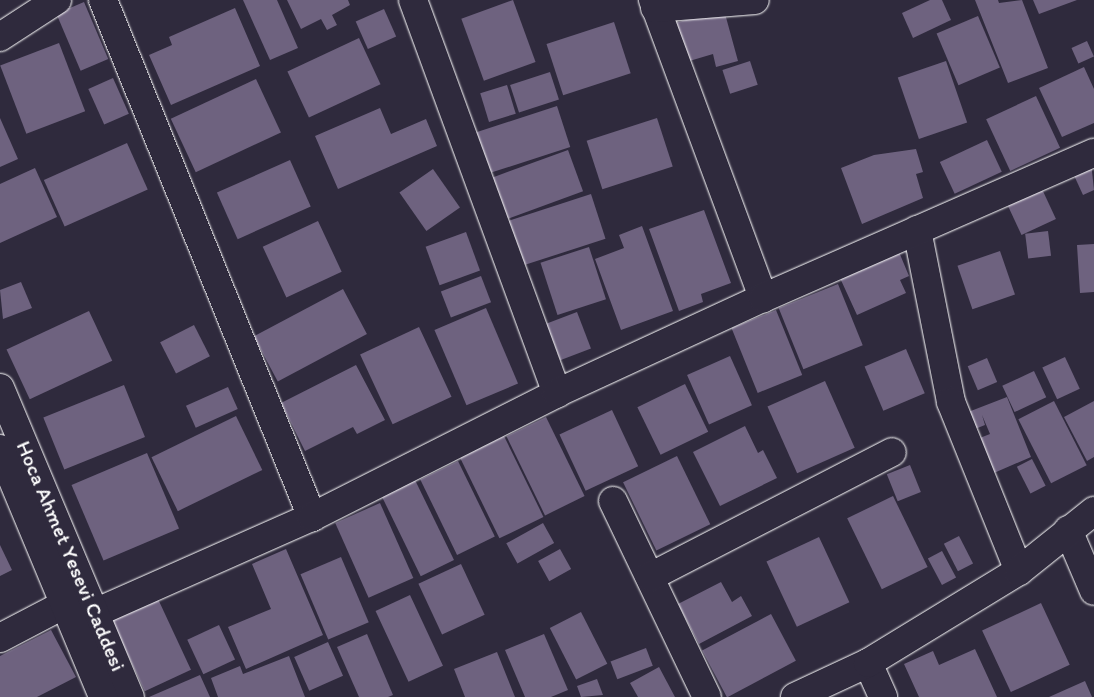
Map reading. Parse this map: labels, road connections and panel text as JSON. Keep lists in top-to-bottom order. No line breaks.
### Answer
{"streets":{"street":["Hoca Ahmet Yesevi Caddesi"]}}
